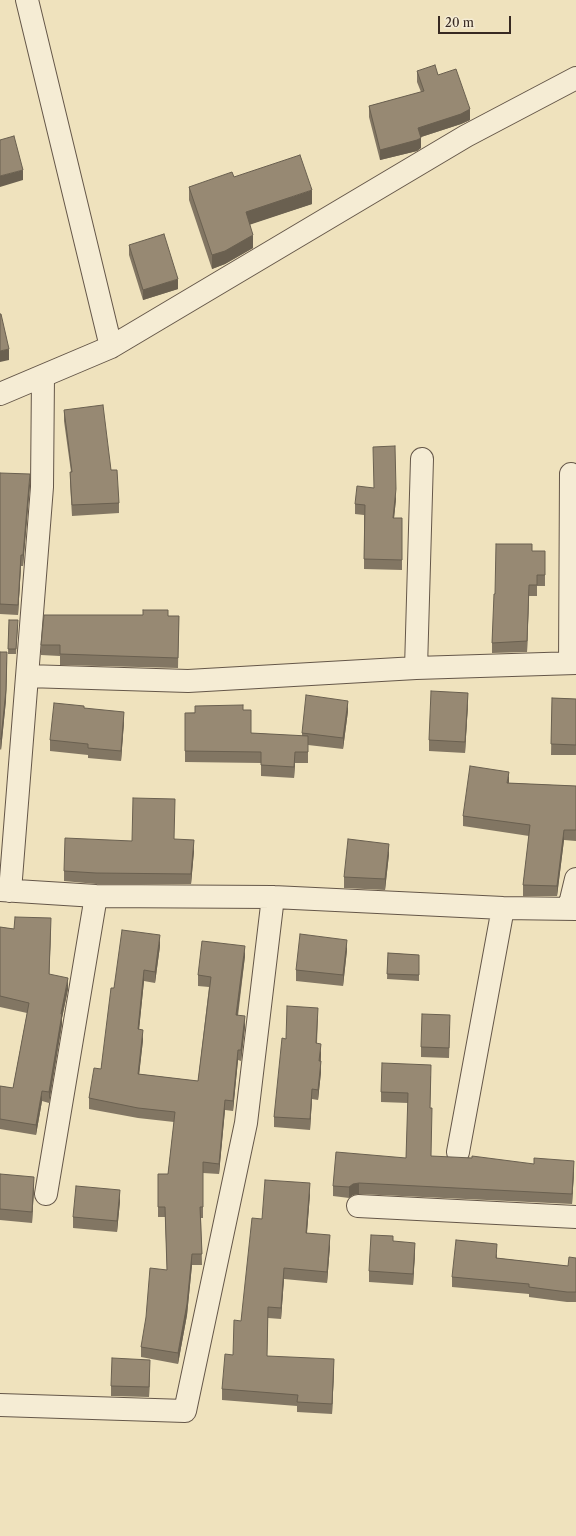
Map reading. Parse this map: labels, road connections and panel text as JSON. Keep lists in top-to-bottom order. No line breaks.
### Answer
{"scale_bar":"20 m"}
